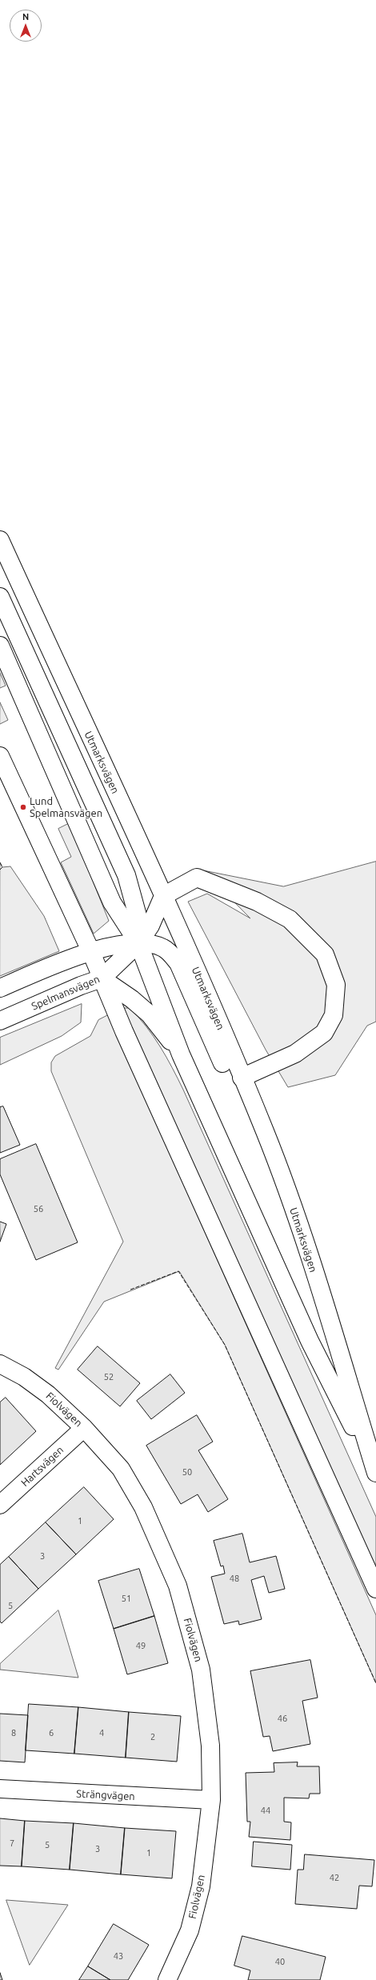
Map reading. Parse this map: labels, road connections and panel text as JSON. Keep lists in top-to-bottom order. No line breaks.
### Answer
{"streets":{"main road":["Utmarksvägen","Spelmansvägen","Fiolvägen","Hartsvägen","Strängvägen"]},"crossings":[["Utmarksvägen","Spelmansvägen"],["Fiolvägen","Hartsvägen"],["Fiolvägen","Strängvägen"]],"places":["Lund Spelmansvägen"],"house_numbers":["56","52","50","1","3","48","51","5","49","46","8","6","4","2","44","7","5","3","1","42","43","40"],"north":"top"}
